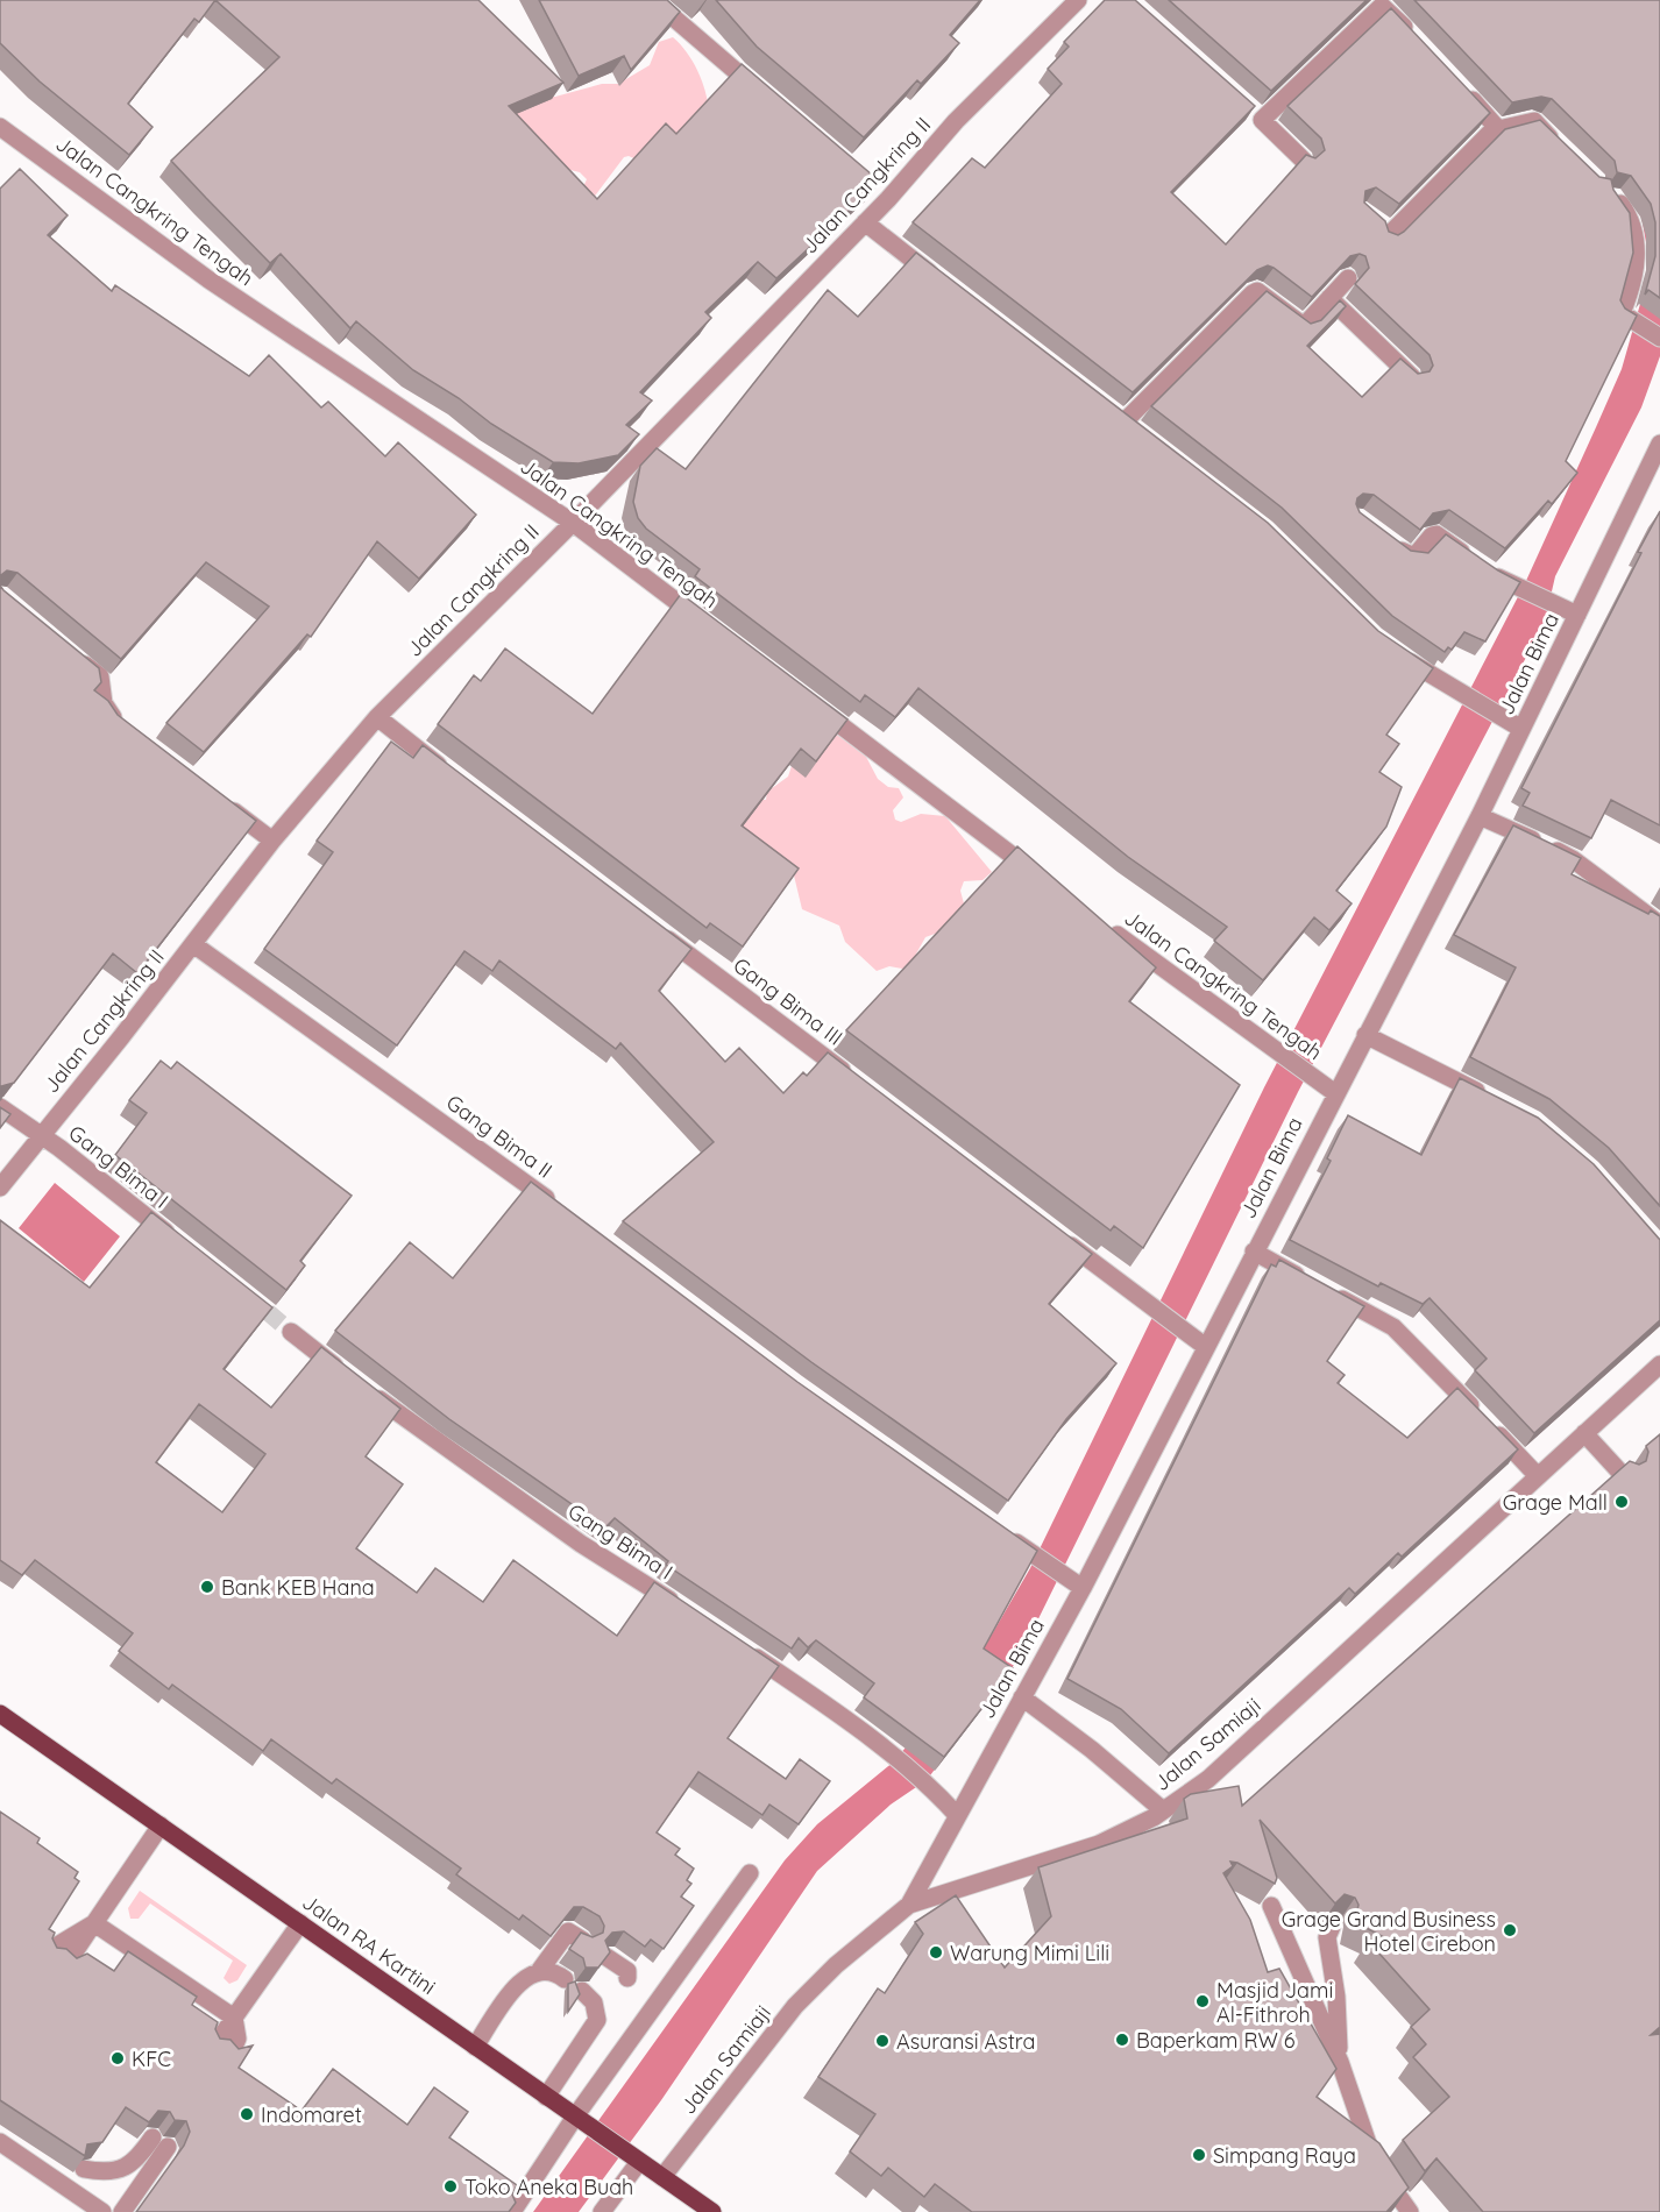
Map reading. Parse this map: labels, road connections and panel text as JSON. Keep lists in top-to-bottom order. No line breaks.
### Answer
{"streets":{"main road":["Jalan RA Kartini"],"street":["Jalan Cangkring II","Jalan Cangkring Tengah","Jalan Bima","Gang Bima III","Gang Bima II","Gang Bima I","Jalan Samiaji"]},"crossings":[["Jalan Cangkring II","Jalan Cangkring Tengah"],["Jalan Cangkring II","Gang Bima II"],["Jalan Cangkring II","Gang Bima I"],["Jalan Cangkring Tengah","Jalan Bima"],["Jalan Bima","Jalan Samiaji"],["Jalan Samiaji","Jalan RA Kartini"]],"places":["Grage Mall","Bank KEB Hana","Grage Grand Business Hotel Cirebon","Warung Mimi Lili","Masjid Jami Al-Fithroh","Baperkam RW 6","Asuransi Astra","KFC","Indomaret","Simpang Raya","Toko Aneka Buah"]}
